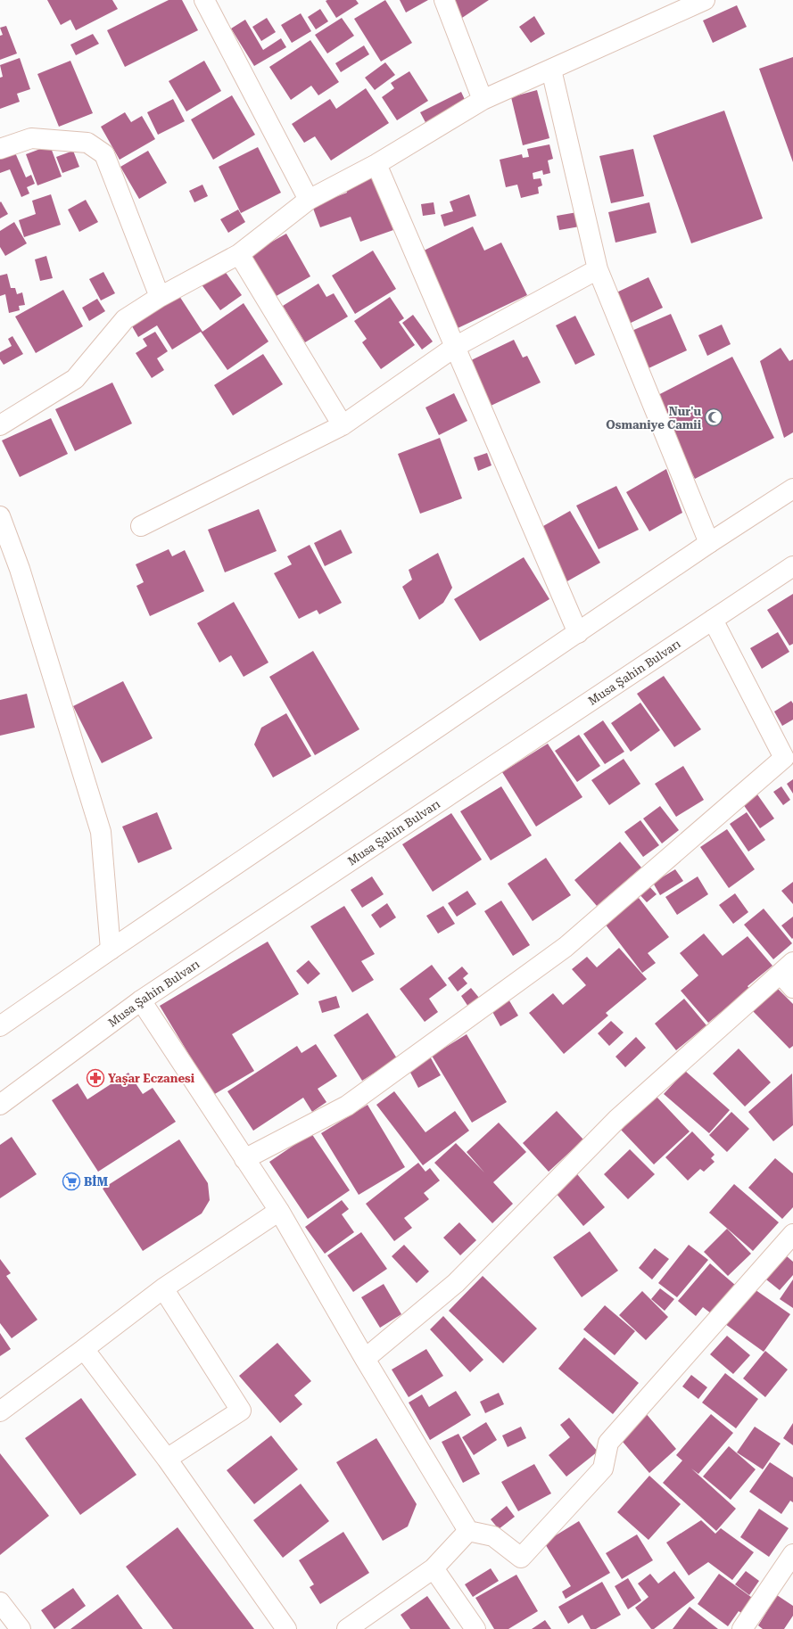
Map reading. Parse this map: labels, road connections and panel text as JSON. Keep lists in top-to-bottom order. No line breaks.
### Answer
{"streets":{"street":["Musa Şahin Bulvarı"]},"places":{"mosque":["Nur'u Osmaniye Camii"],"pharmacy":["Yaşar Eczanesi"],"supermarket":["BİM"]}}
